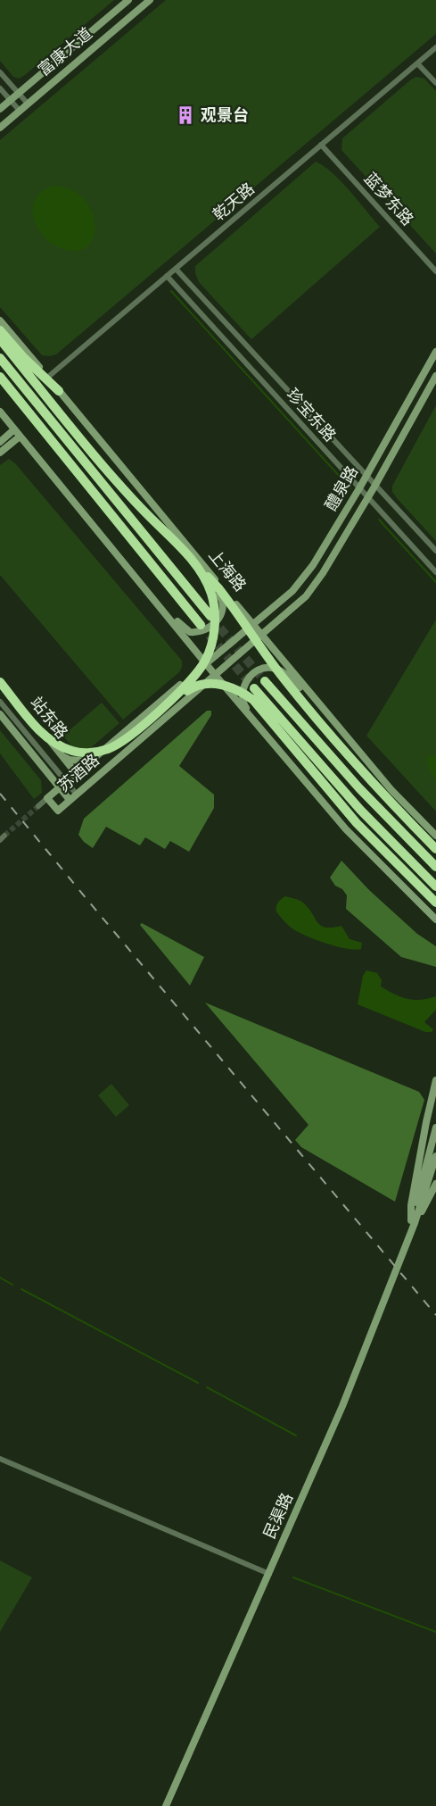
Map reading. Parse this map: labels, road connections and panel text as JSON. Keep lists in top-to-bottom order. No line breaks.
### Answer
{"streets":{"main road":["富康大道","醴泉路","上海路","站东路","苏酒路","民渠路"],"street":["蓝梦东路","乾天路","珍宝东路"]},"crossings":[["蓝梦东路","乾天路"],["乾天路","珍宝东路"],["乾天路","上海路"],["珍宝东路","醴泉路"],["醴泉路","上海路"],["醴泉路","苏酒路"],["上海路","苏酒路"],["站东路","苏酒路"]],"places":{"building":["观景台"]}}
